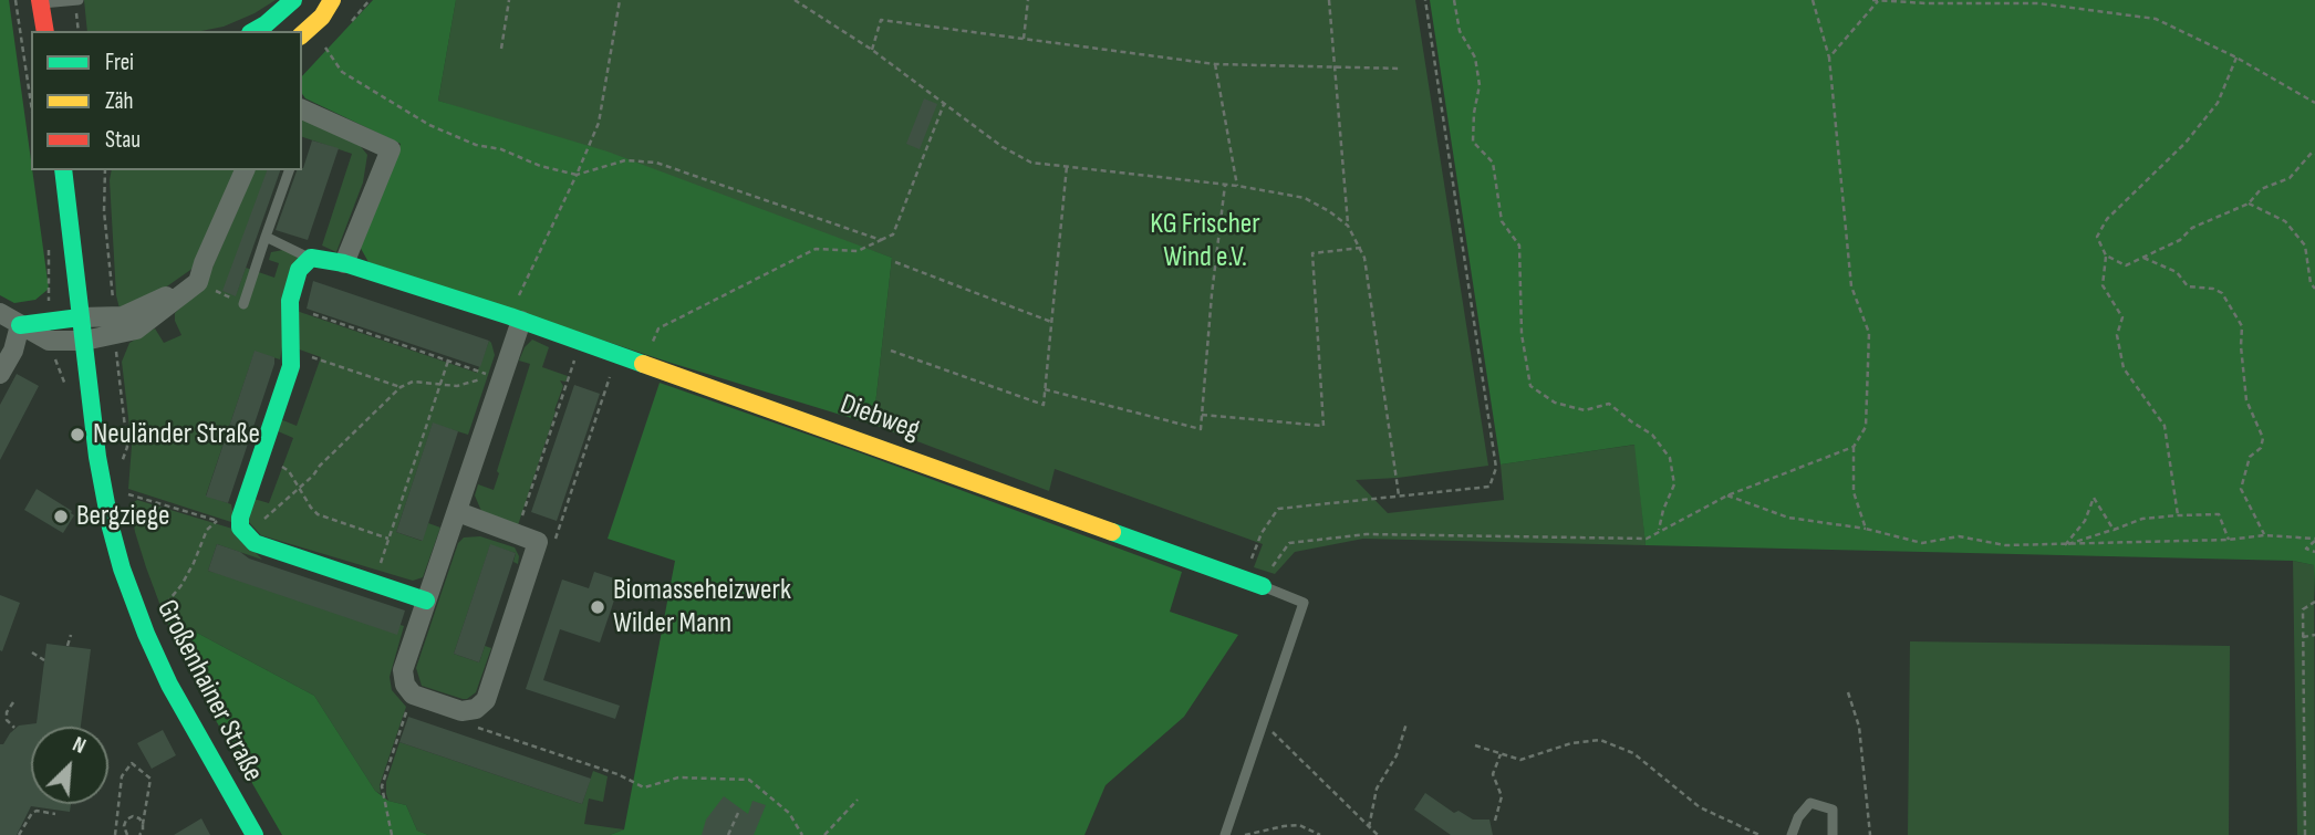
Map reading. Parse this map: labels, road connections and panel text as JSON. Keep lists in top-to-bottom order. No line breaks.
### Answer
{"streets":{"main road":["Diebweg","Großenhainer Straße"]},"parks":["KG Frischer Wind e.V."],"places":["Neuländer Straße","Bergziege","Biomasseheizwerk Wilder Mann"],"legend":["Frei","Zäh","Stau"],"north":"top right"}
